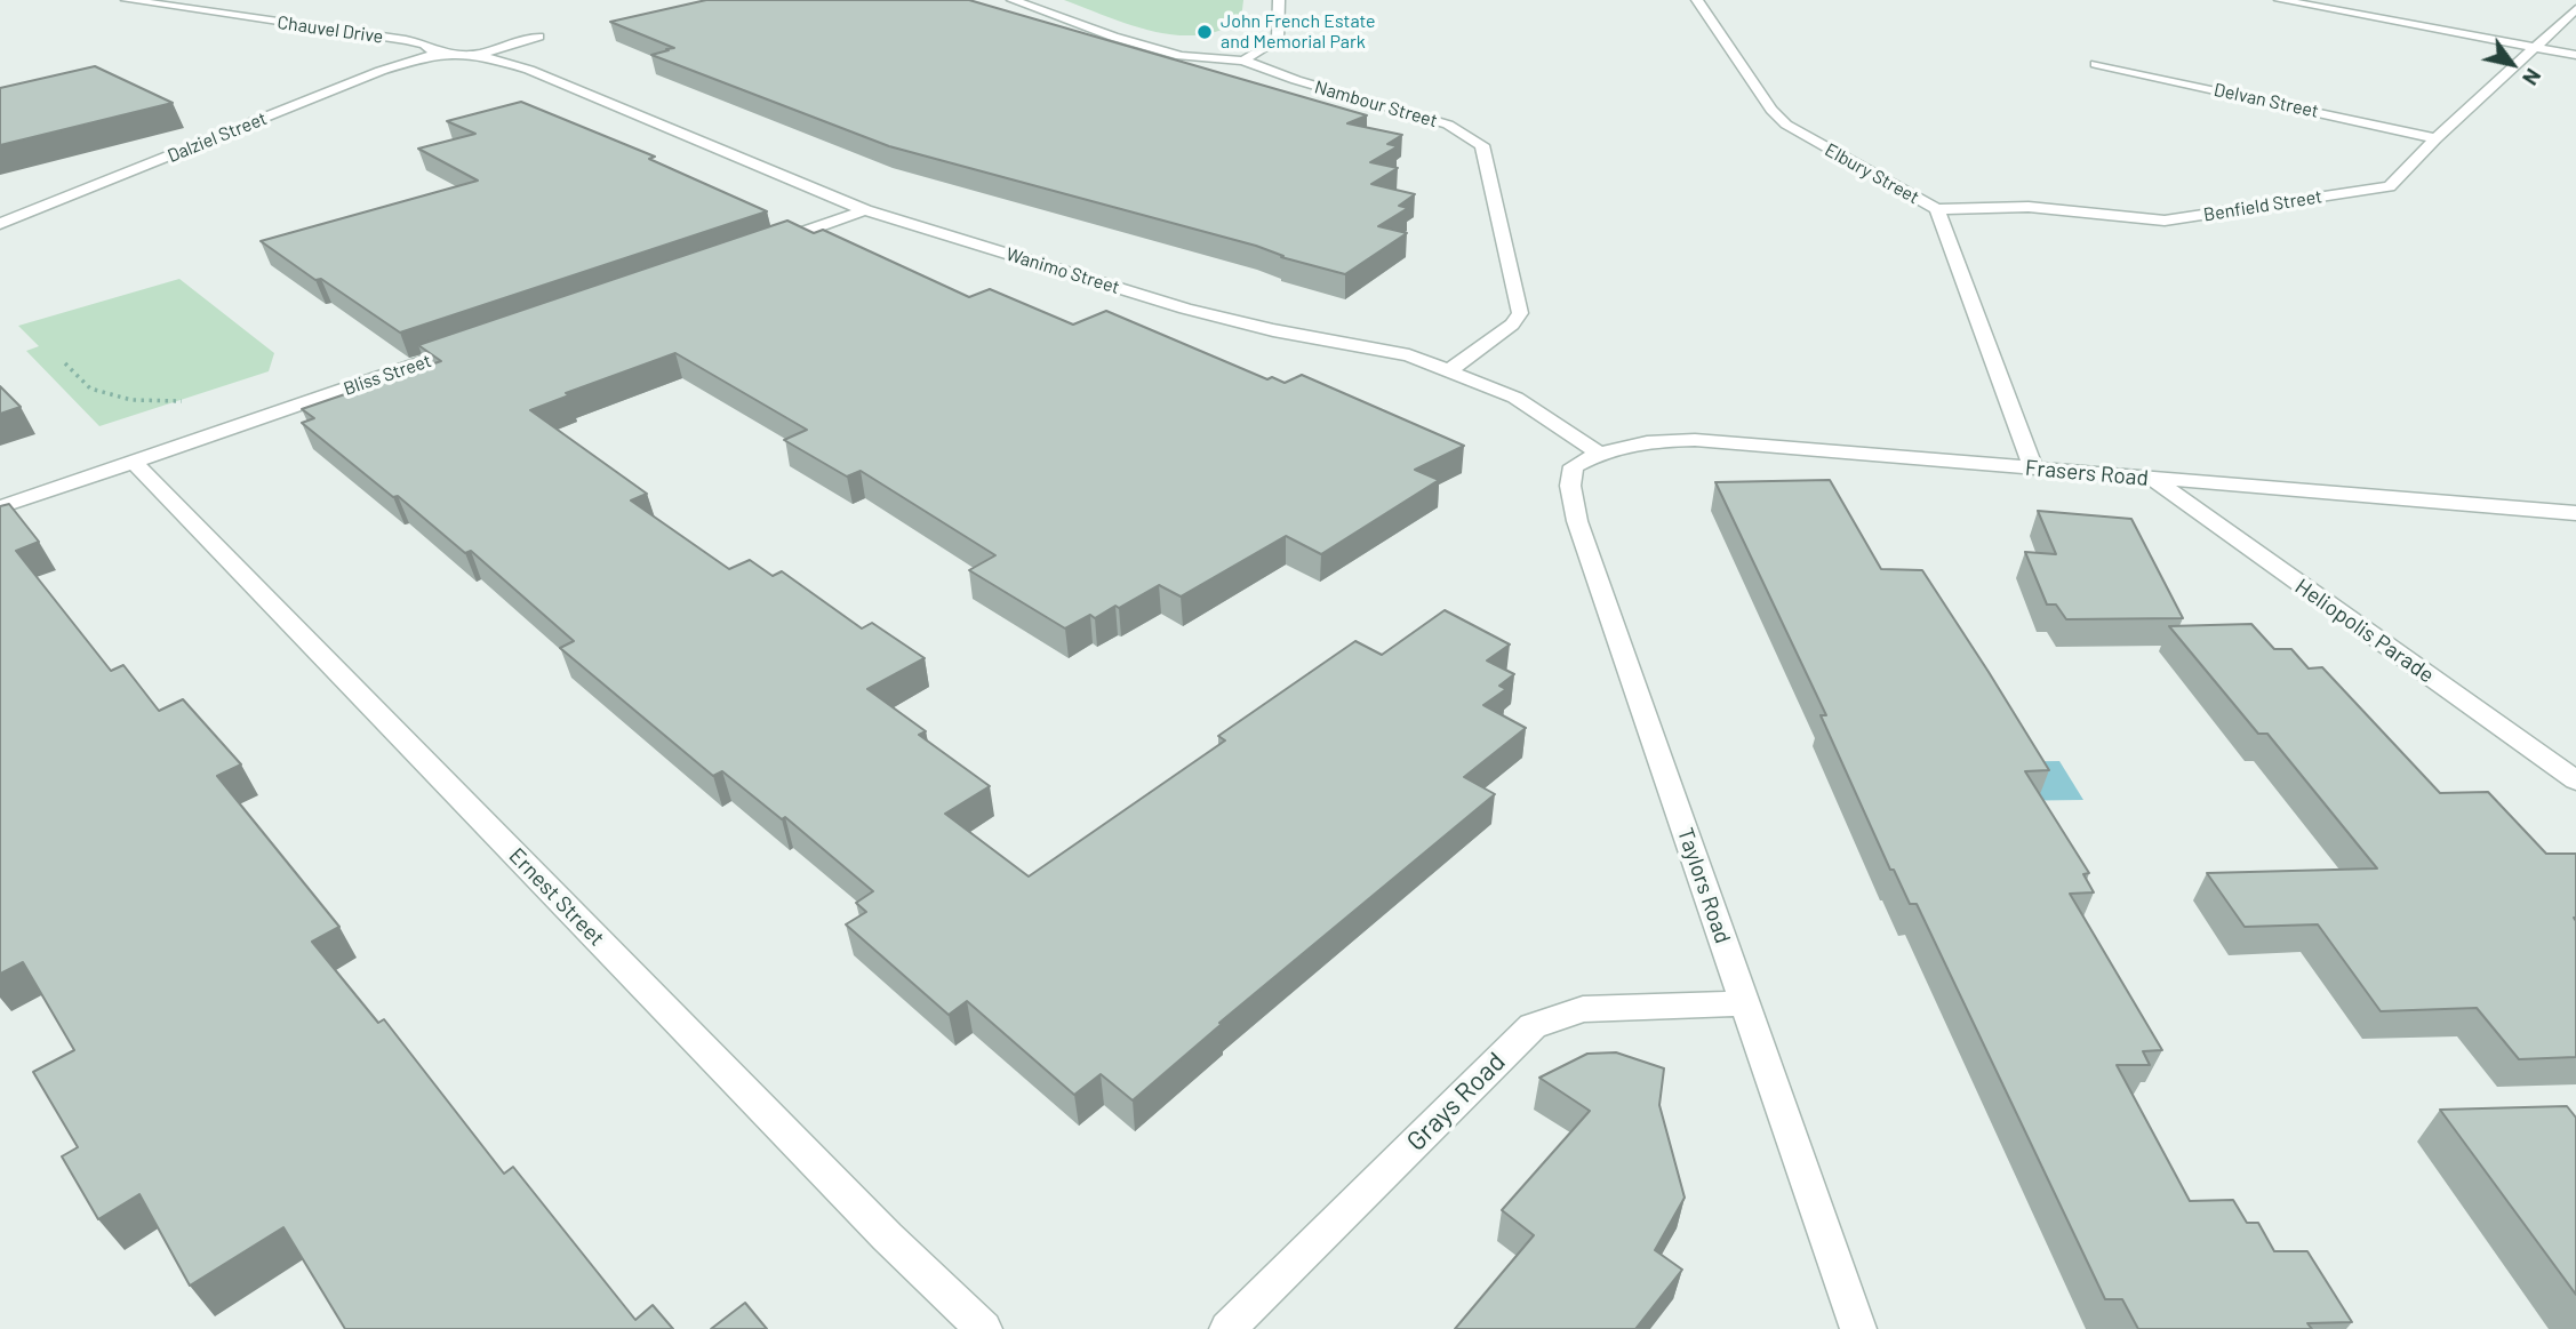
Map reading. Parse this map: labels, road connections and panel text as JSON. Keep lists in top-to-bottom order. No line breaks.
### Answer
{"streets":{"street":["Chauvel Drive","Delvan Street","Nambour Street","Dalziel Street","Elbury Street","Benfield Street","Wanimo Street","Bliss Street","Frasers Road","Heliopolis Parade","Taylors Road","Ernest Street","Grays Road"]},"crossings":[["Chauvel Drive","Dalziel Street"],["Chauvel Drive","Wanimo Street"],["Delvan Street","Benfield Street"],["Nambour Street","Wanimo Street"],["Elbury Street","Benfield Street"],["Elbury Street","Frasers Road"],["Wanimo Street","Frasers Road"],["Wanimo Street","Taylors Road"],["Bliss Street","Ernest Street"],["Frasers Road","Heliopolis Parade"],["Frasers Road","Taylors Road"],["Taylors Road","Grays Road"]],"places":["John French Estate and Memorial Park"],"north":"bottom right"}
